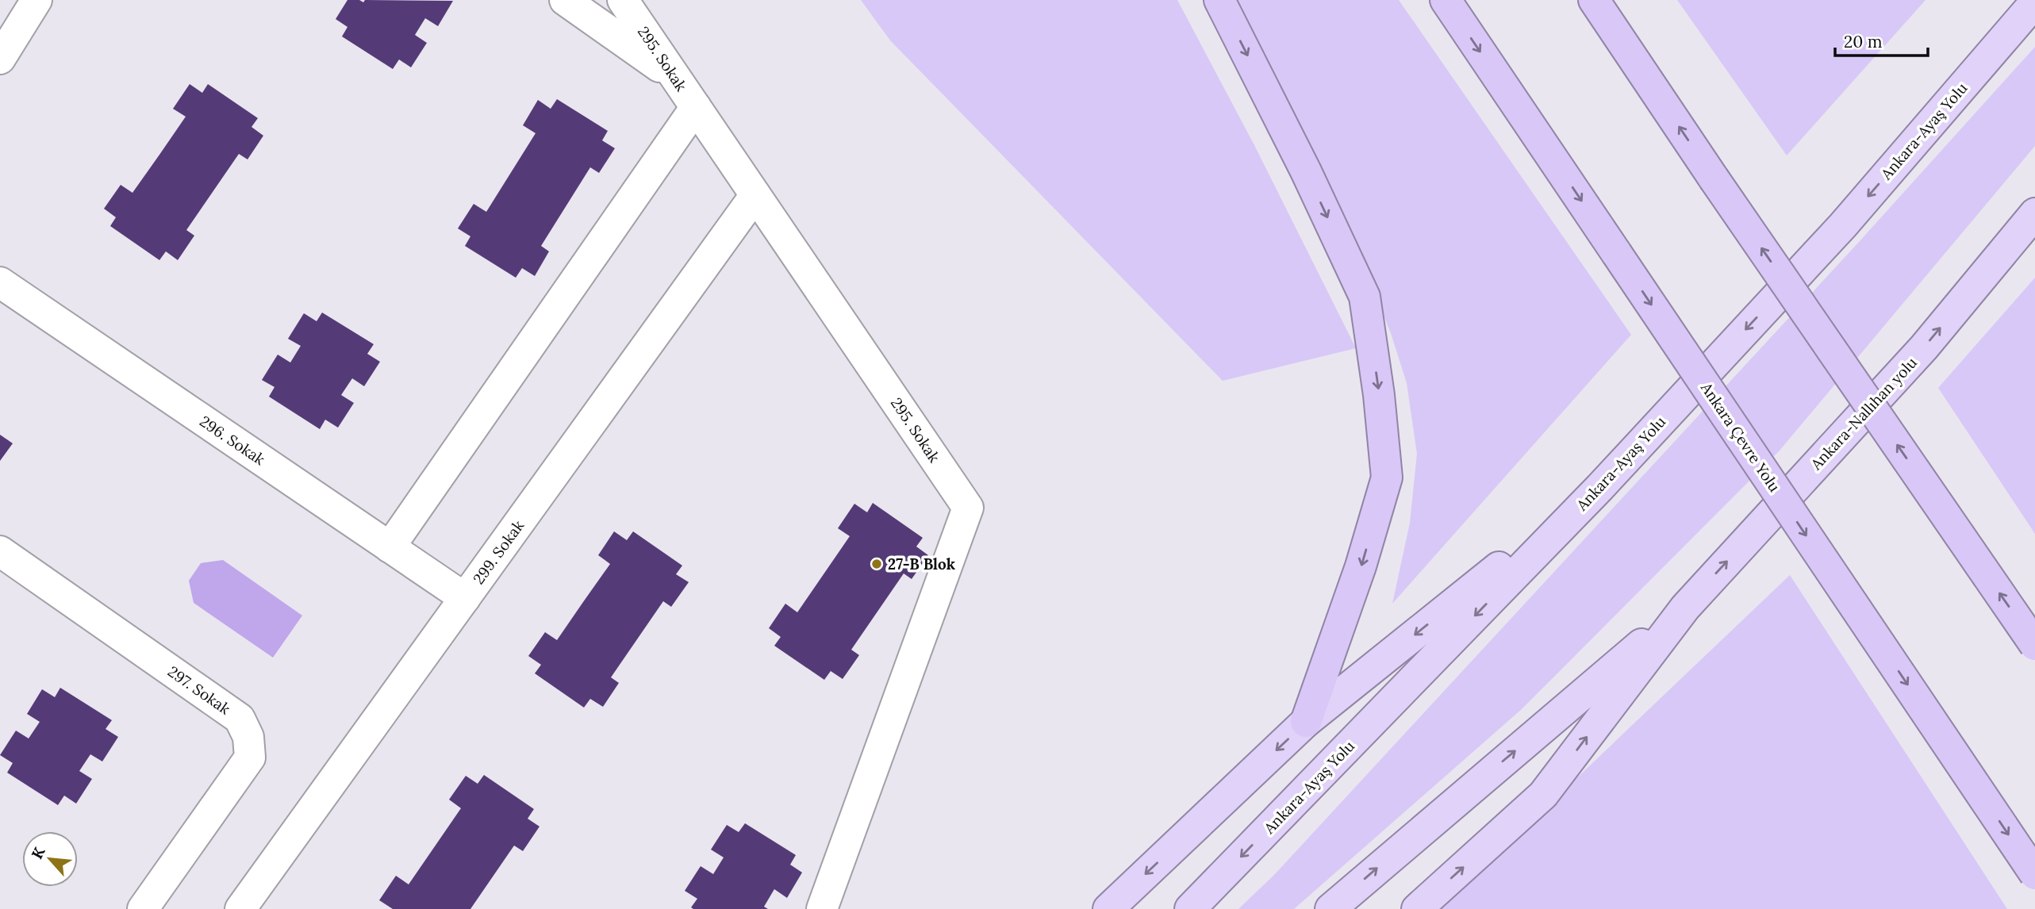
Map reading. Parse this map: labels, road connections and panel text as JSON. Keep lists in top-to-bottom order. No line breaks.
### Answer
{"streets":{"highway":["Ankara-Ayaş Yolu","Ankara-Nallıhan yolu","Ankara Çevre Yolu"],"street":["295. Sokak","296. Sokak","299. Sokak","297. Sokak"]},"crossings":[["295. Sokak","299. Sokak"],["296. Sokak","299. Sokak"]],"one_way":["Ankara-Nallıhan yolu"],"places":["27-B Blok"],"scale_bar":"20 m","north":"top left"}
